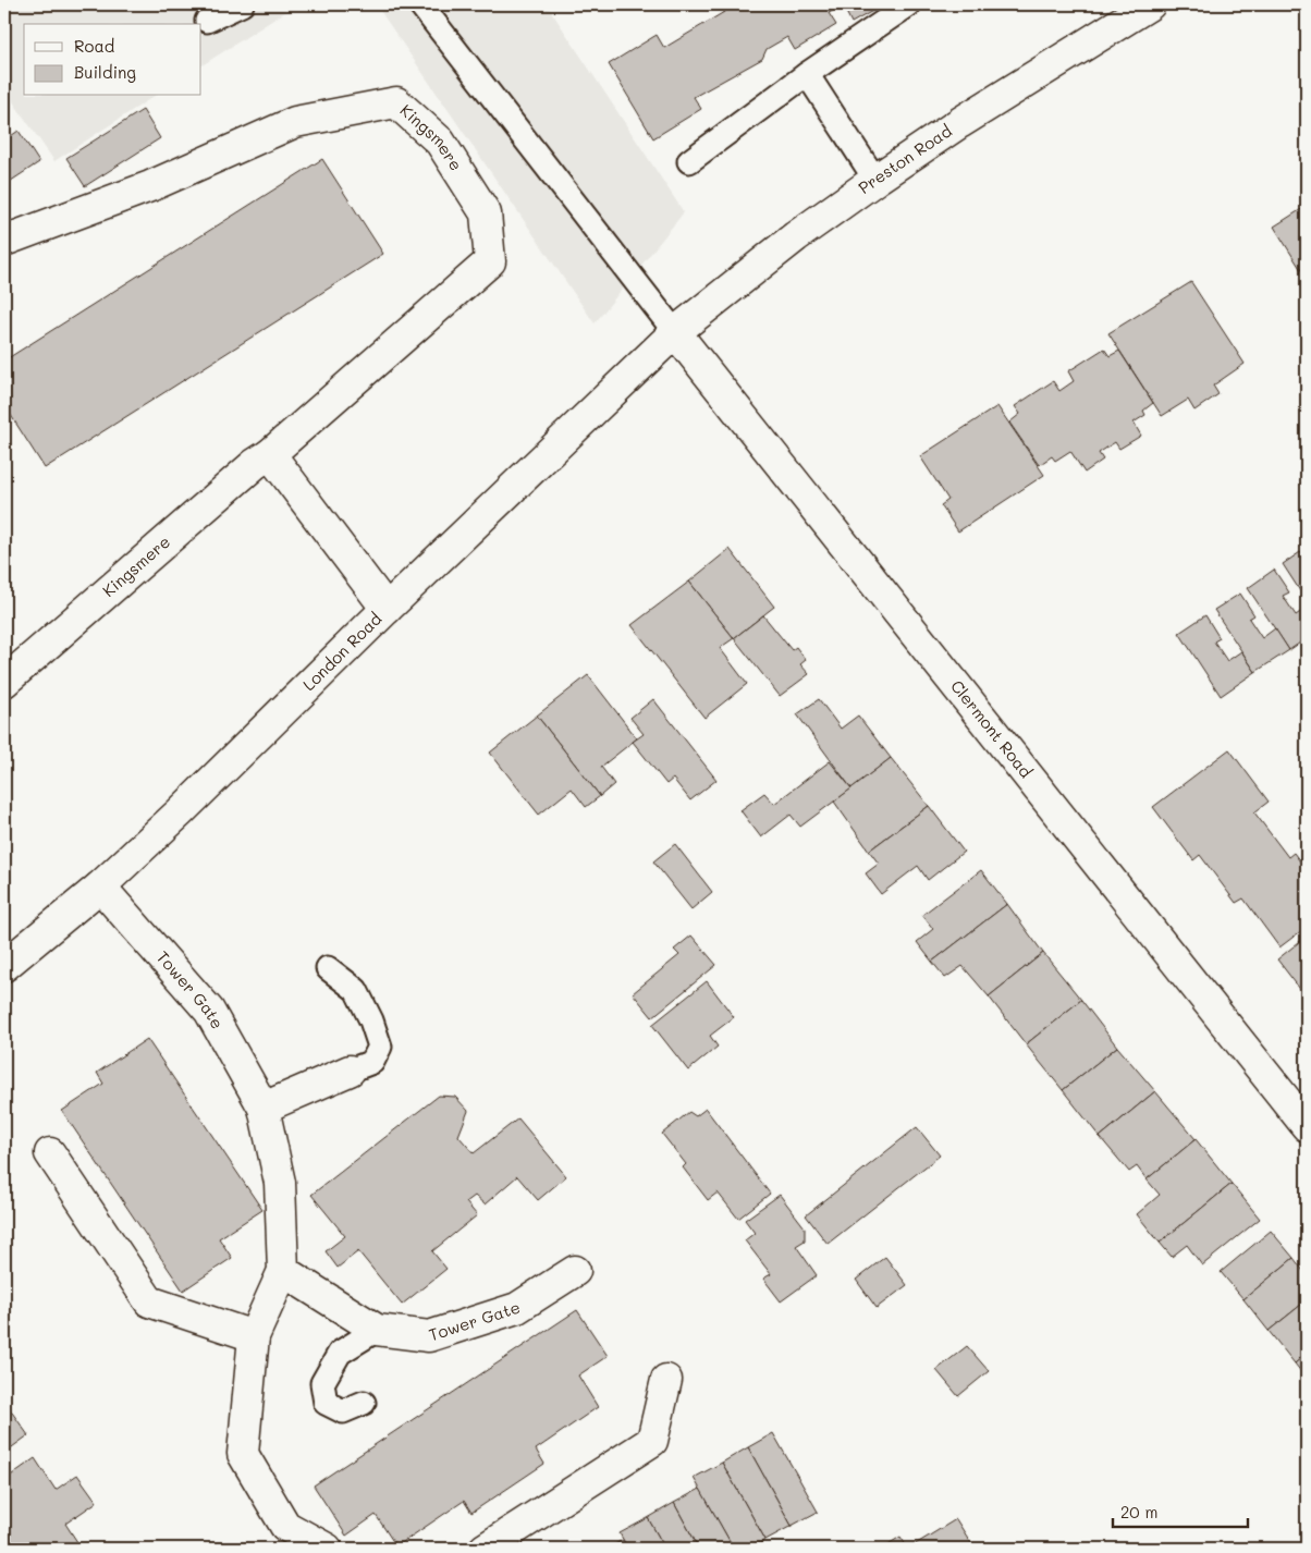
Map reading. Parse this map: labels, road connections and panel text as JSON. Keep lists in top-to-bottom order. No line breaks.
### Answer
{"streets":{"main road":["Kingsmere","Preston Road","London Road","Clermont Road","Tower Gate"]},"crossings":[["Preston Road","London Road"],["Preston Road","Clermont Road"],["London Road","Clermont Road"],["London Road","Tower Gate"]],"legend":["Road","Building"],"scale_bar":"20 m"}
